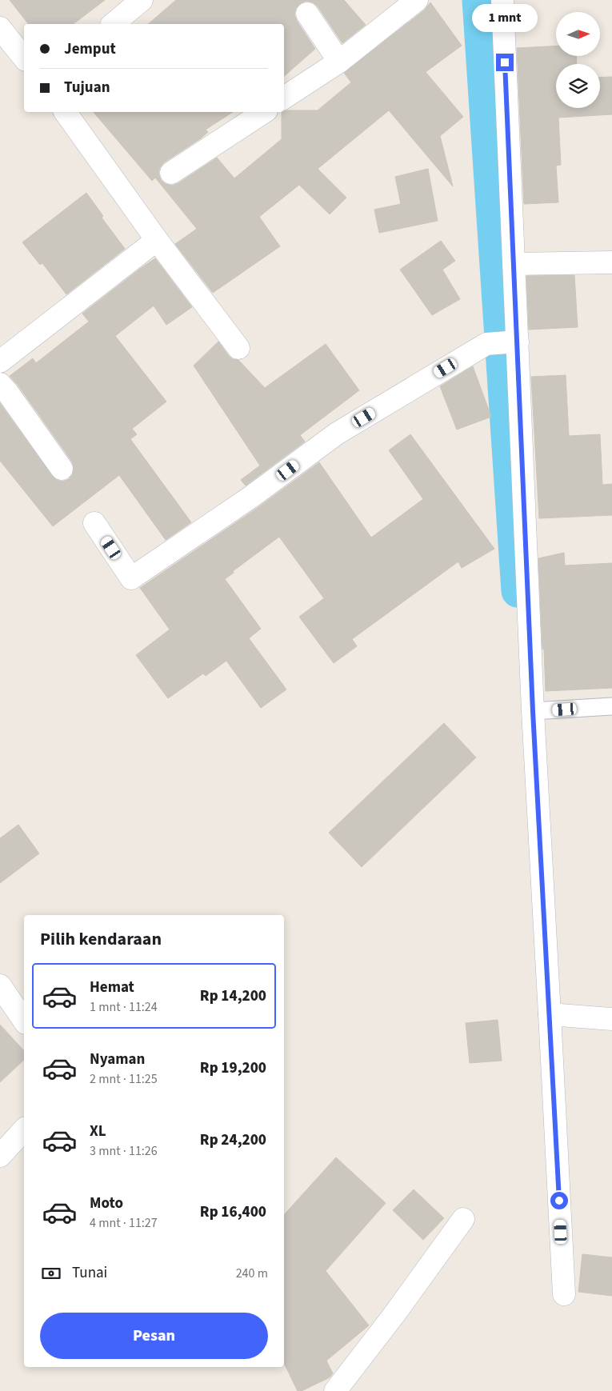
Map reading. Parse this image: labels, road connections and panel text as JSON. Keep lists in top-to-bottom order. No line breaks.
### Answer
{"north":"right","page":{"bubble":"1 mnt","banner":["Jemput","Tujuan"],"heading":"Pilih kendaraan","list":[{"name":"Hemat","note":"1 mnt · 11:24","value":"Rp 14,200"},{"name":"Nyaman","note":"2 mnt · 11:25","value":"Rp 19,200"},{"name":"XL","note":"3 mnt · 11:26","value":"Rp 24,200"},{"name":"Moto","note":"4 mnt · 11:27","value":"Rp 16,400"}],"pay":["Tunai","240 m"],"buttons":"Pesan"}}
